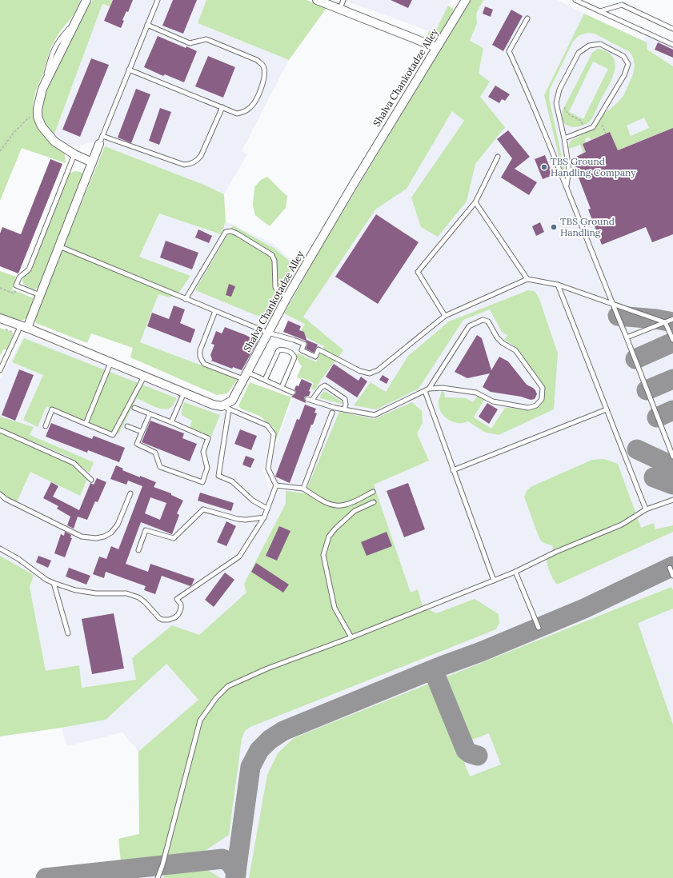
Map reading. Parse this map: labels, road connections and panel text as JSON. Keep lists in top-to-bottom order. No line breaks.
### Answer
{"streets":{"street":["Shalva Chankotadze Alley"]},"places":["TBS Ground Handling Company","TBS Ground Handling"]}
